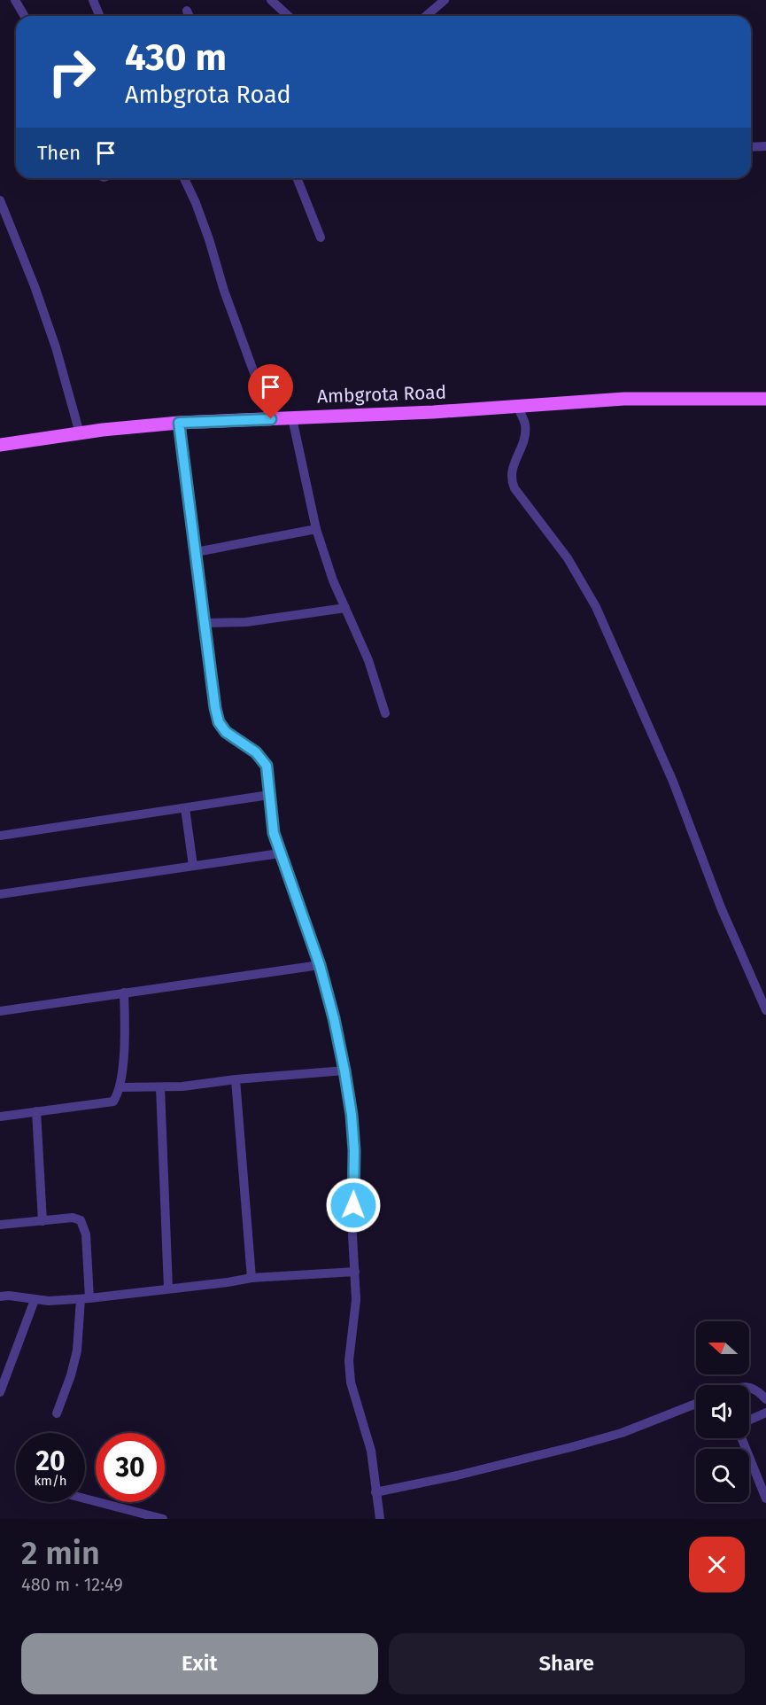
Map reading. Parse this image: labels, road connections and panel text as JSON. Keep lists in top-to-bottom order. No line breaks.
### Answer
{"streets":{"main road":["Ambgrota Road"]},"north":"left","page":{"turn":["430 m","Ambgrota Road"],"then":"Then","speed":"20 km/h","limit":"30","heading":["2 min","480 m · 12:49"],"buttons":["Exit","Share"]}}
